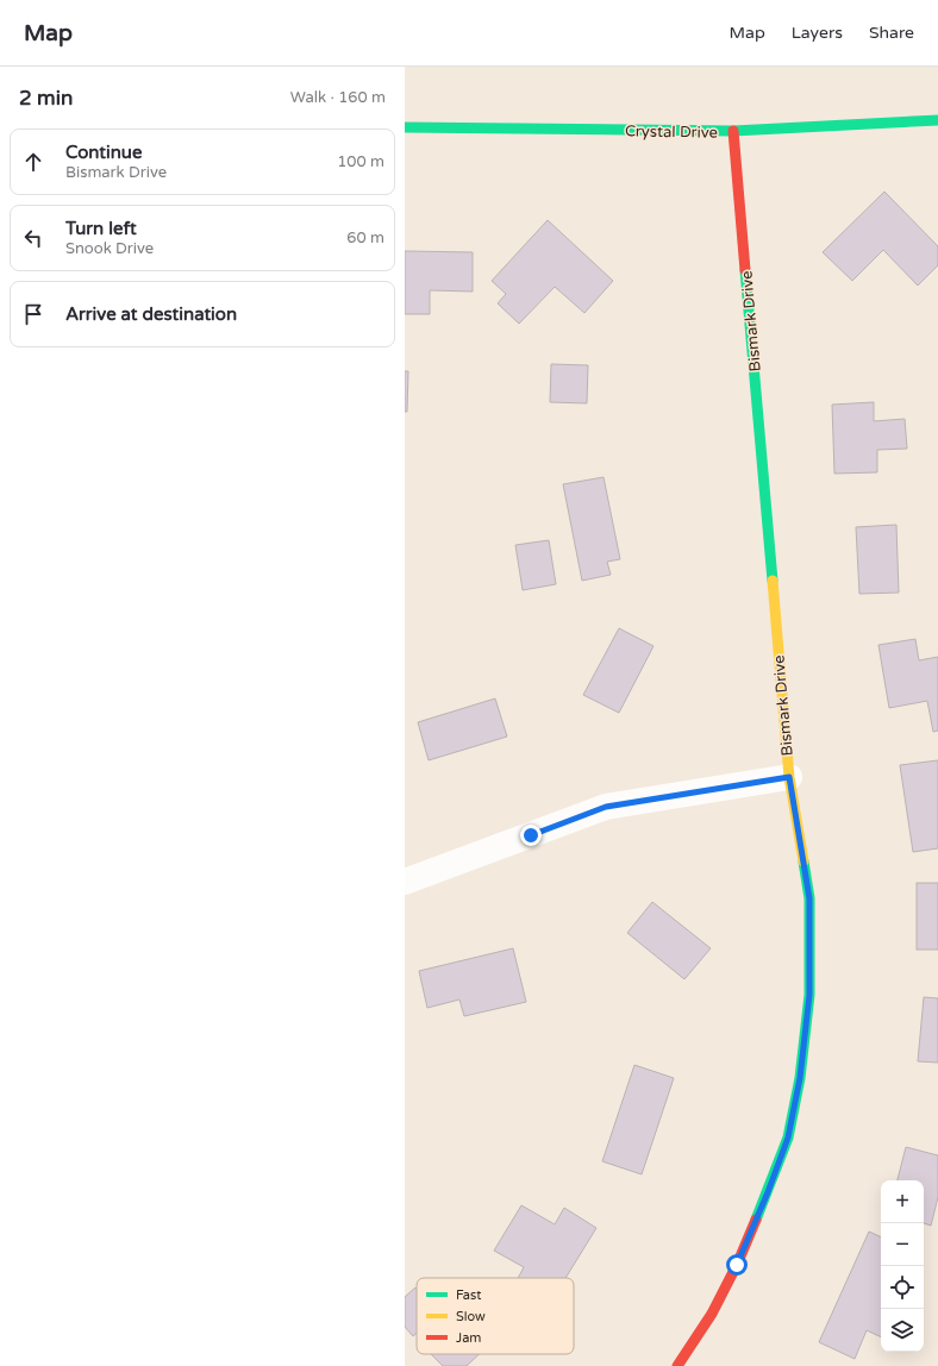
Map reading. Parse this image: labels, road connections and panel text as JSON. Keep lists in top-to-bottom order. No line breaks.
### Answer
{"streets":{"street":["Crystal Drive","Bismark Drive"]},"crossings":[["Crystal Drive","Bismark Drive"]],"legend":["Fast","Slow","Jam"],"page":{"header":"Map","nav":["Map","Layers","Share"],"heading":["2 min","Walk · 160 m"],"list":[["Continue","Bismark Drive","100 m"],["Turn left","Snook Drive","60 m"],"Arrive at destination"],"map_buttons":["+","−"]}}
